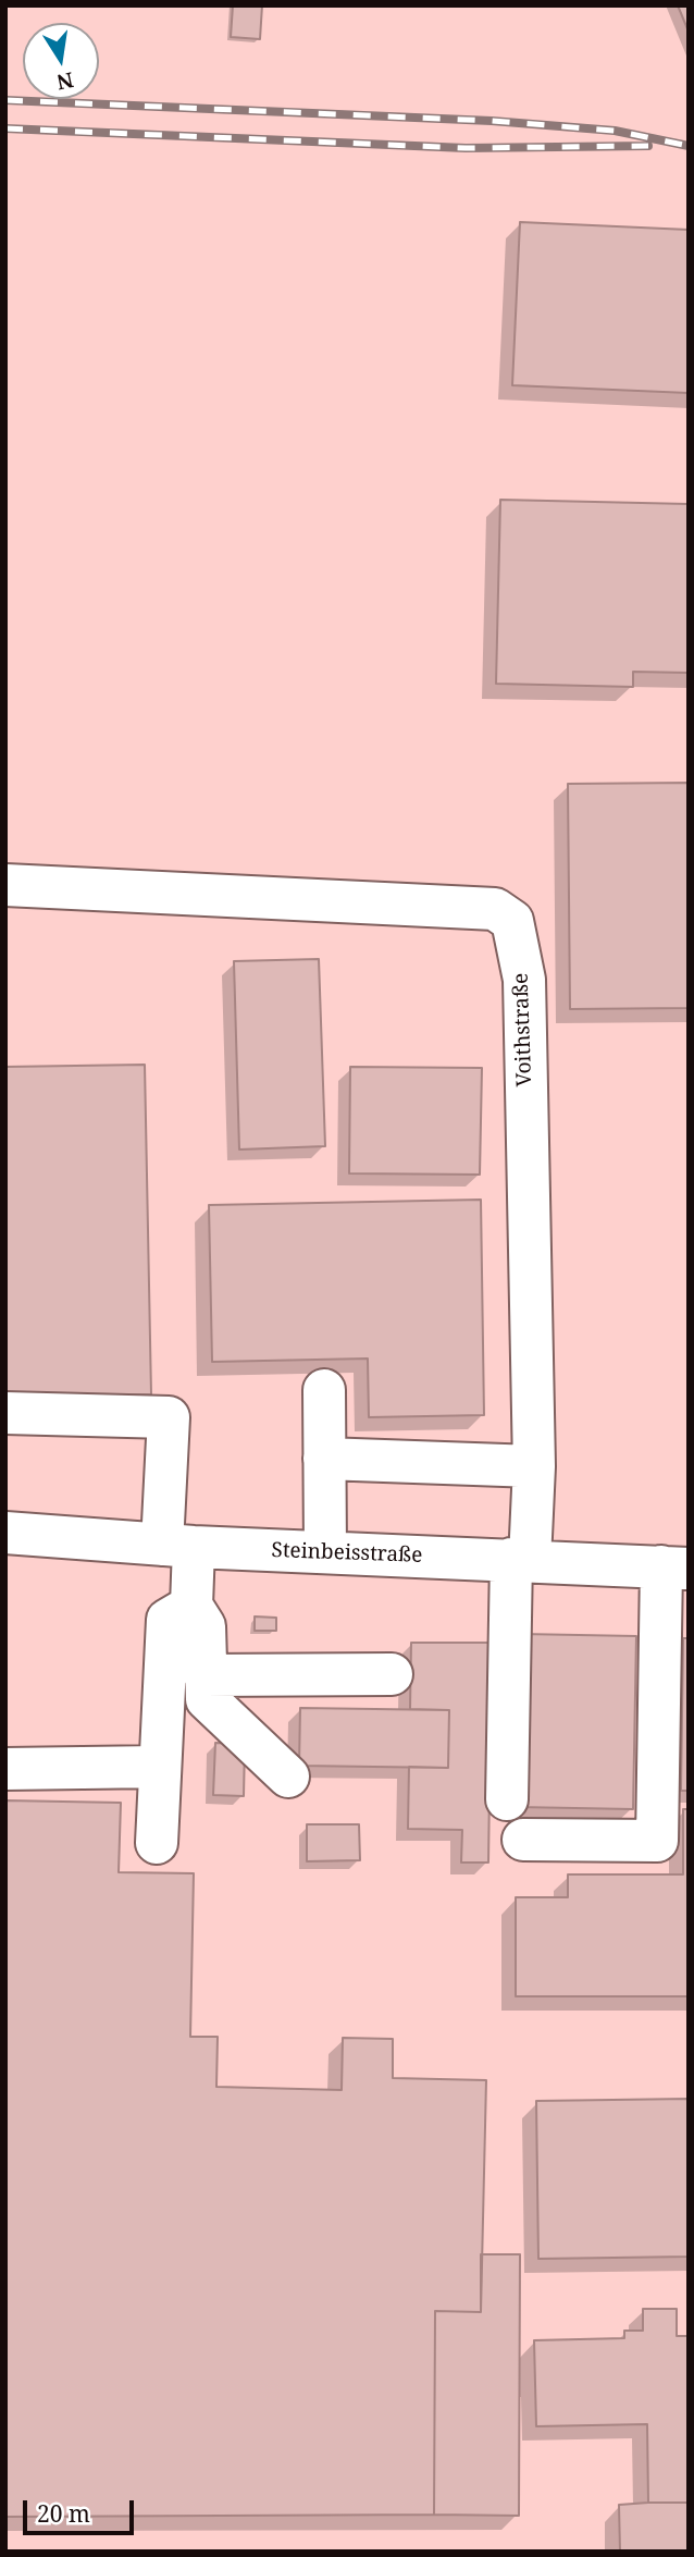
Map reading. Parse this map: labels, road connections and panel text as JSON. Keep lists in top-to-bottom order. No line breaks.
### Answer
{"streets":{"street":["Voithstraße","Steinbeisstraße"]},"crossings":[["Voithstraße","Steinbeisstraße"]],"scale_bar":"20 m","north":"bottom"}
